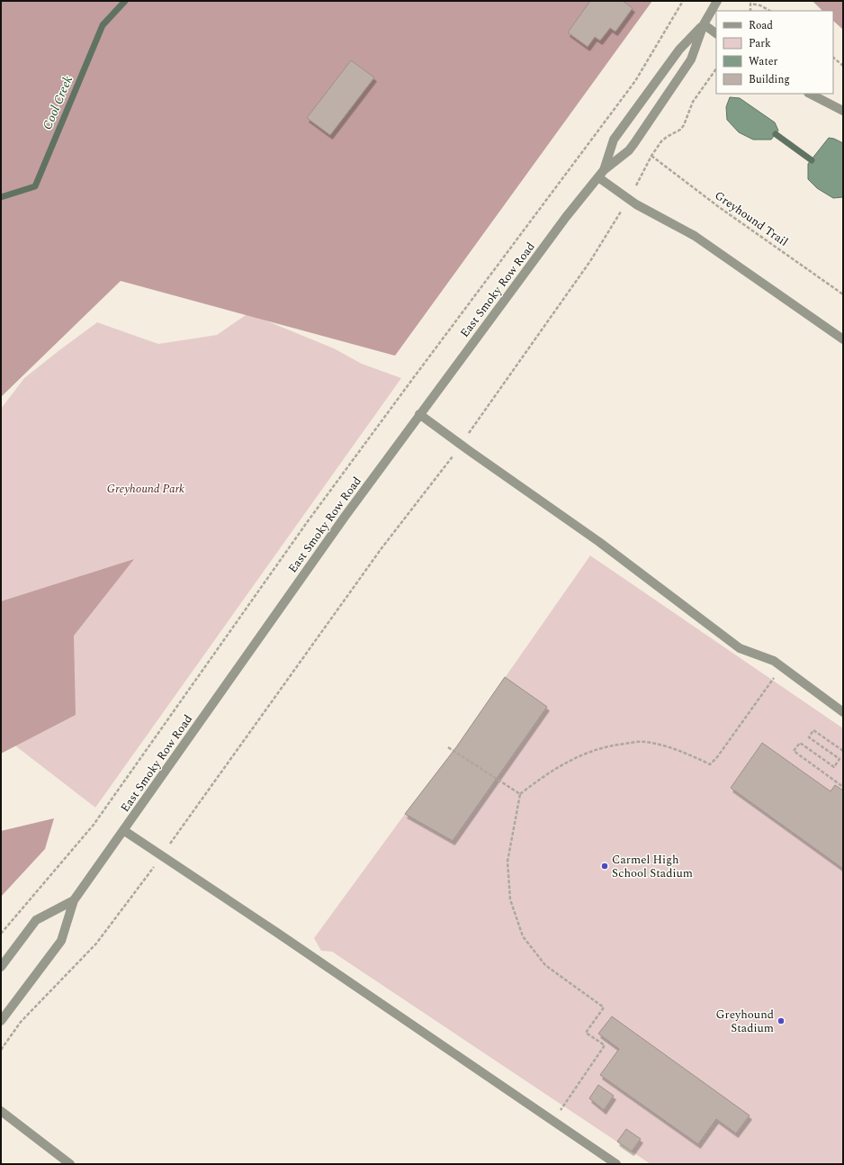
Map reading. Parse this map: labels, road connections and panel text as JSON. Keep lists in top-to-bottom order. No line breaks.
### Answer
{"streets":{"street":["East Smoky Row Road"],"path":["Greyhound Trail"]},"water":["Cool Creek"],"parks":["Greyhound Park"],"places":["Carmel High School Stadium","Greyhound Stadium"],"legend":["Road","Park","Water","Building"]}
